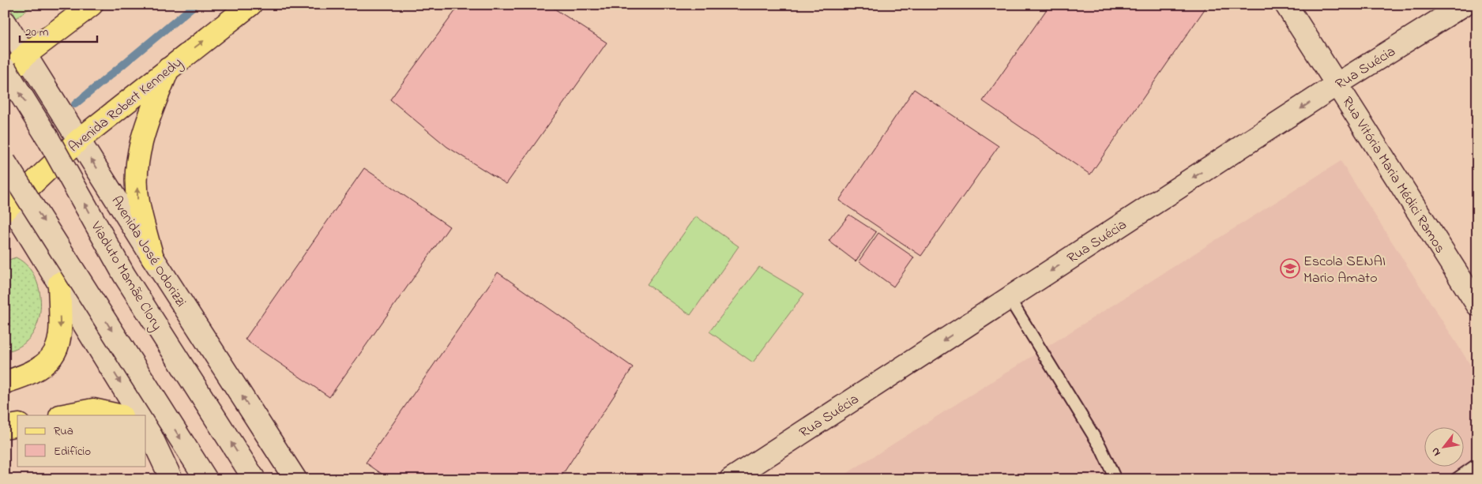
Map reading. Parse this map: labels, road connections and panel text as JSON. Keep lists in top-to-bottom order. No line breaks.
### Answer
{"streets":{"main road":["Avenida Robert Kennedy"],"street":["Rua Suécia","Rua Vitória Maria Médici Ramos","Avenida José Odorizzi","Viaduto Mamãe Clory"]},"crossings":[["Rua Suécia","Rua Vitória Maria Médici Ramos"],["Avenida Robert Kennedy","Avenida José Odorizzi"]],"one_way":["Rua Suécia"],"places":{"school or university":["Escola SENAI Mario Amato"]},"legend":["Rua","Edifício"],"scale_bar":"20 m","north":"bottom left"}
